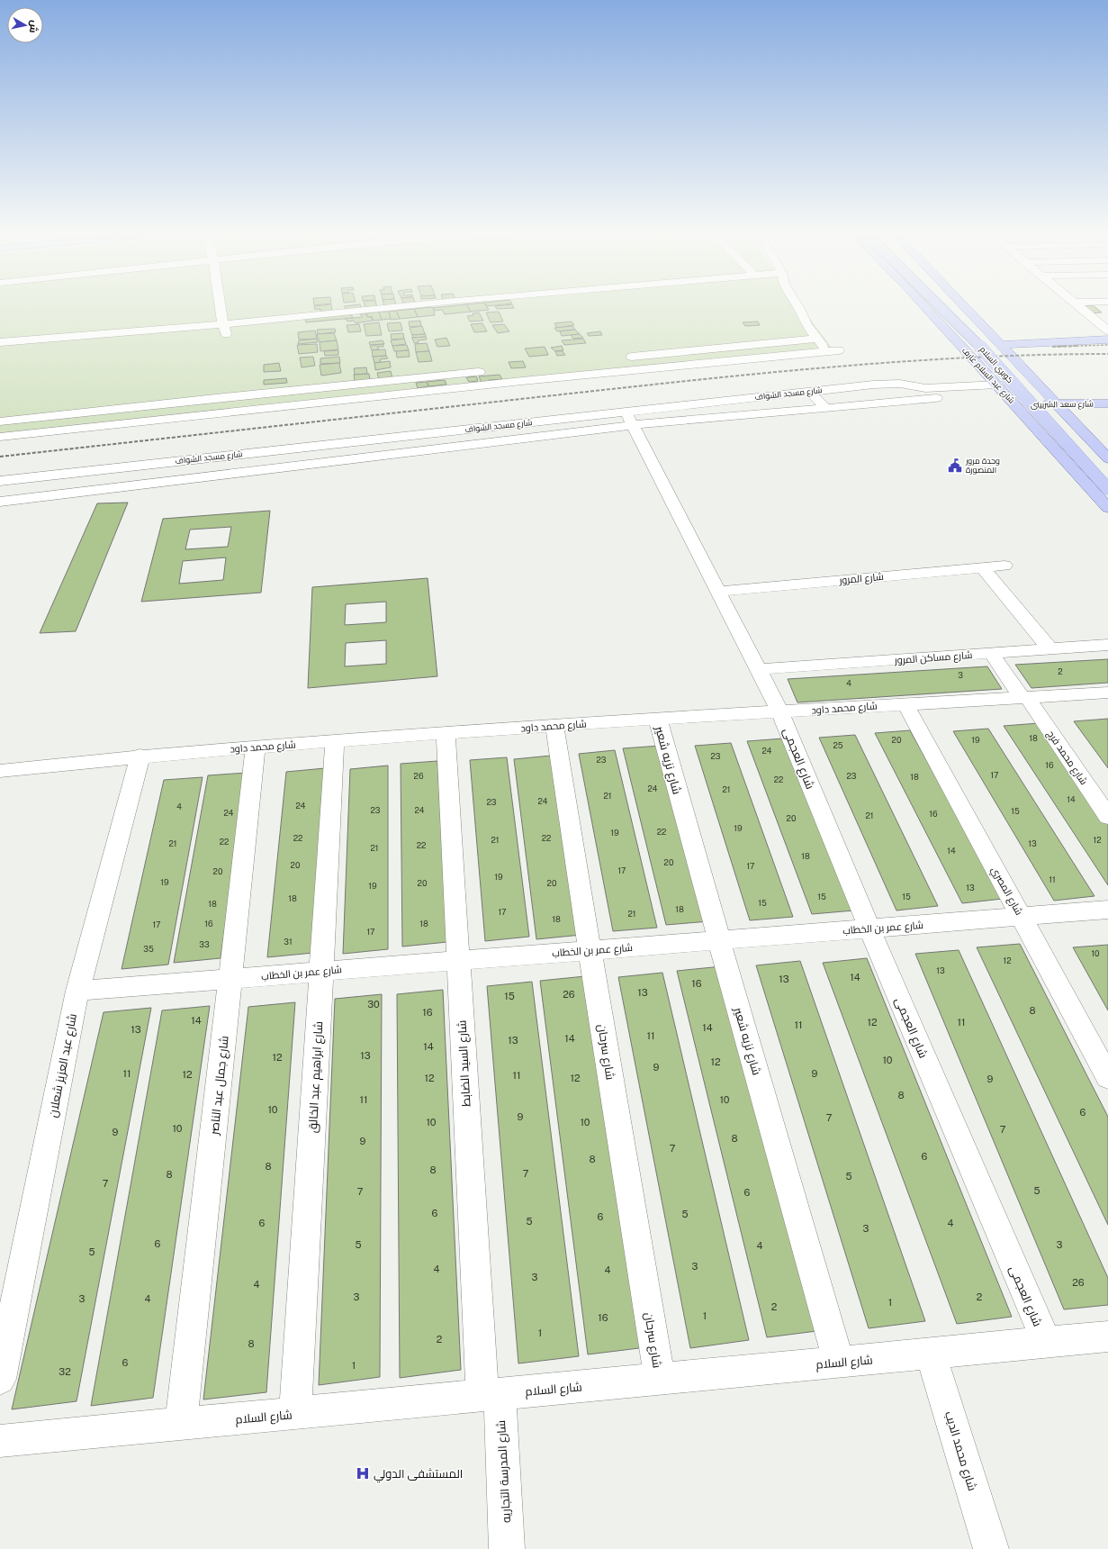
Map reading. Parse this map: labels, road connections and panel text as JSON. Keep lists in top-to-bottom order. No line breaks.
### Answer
{"streets":{"main road":["كوبري السلام","شارع عبد السلام عارف","شارع سعد الشربينى"],"street":["شارع مسجد الشواف","شارع المرور","شارع مساكن المرور","شارع محمد داود","شارع محمد فرج","شارع العجمى","شارع نزيه شعير","شارع المصري","شارع عمر بن الخطاب","شارع سرحان","شارع السيد الضابط","شارع عبد العزيز شعلان","شارع ابراهيم عبد الخالق","شارع جمال عبد الناصر","شارع السلام","شارع محمد الديب","شارع المدرسة التجاريه"]},"crossings":[["شارع عبد السلام عارف","شارع مسجد الشواف"],["شارع عبد السلام عارف","شارع سعد الشربينى"],["شارع مسجد الشواف","شارع العجمى"],["شارع المرور","شارع العجمى"],["شارع مساكن المرور","شارع محمد فرج"],["شارع مساكن المرور","شارع العجمى"],["شارع محمد داود","شارع محمد فرج"],["شارع محمد داود","شارع العجمى"],["شارع محمد داود","شارع نزيه شعير"],["شارع محمد داود","شارع المصري"],["شارع محمد داود","شارع سرحان"],["شارع محمد داود","شارع السيد الضابط"],["شارع محمد داود","شارع عبد العزيز شعلان"],["شارع محمد داود","شارع ابراهيم عبد الخالق"],["شارع محمد داود","شارع جمال عبد الناصر"],["شارع العجمى","شارع عمر بن الخطاب"],["شارع العجمى","شارع السلام"],["شارع نزيه شعير","شارع عمر بن الخطاب"],["شارع نزيه شعير","شارع السلام"],["شارع المصري","شارع عمر بن الخطاب"],["شارع عمر بن الخطاب","شارع سرحان"],["شارع عمر بن الخطاب","شارع السيد الضابط"],["شارع عمر بن الخطاب","شارع عبد العزيز شعلان"],["شارع عمر بن الخطاب","شارع ابراهيم عبد الخالق"],["شارع عمر بن الخطاب","شارع جمال عبد الناصر"],["شارع سرحان","شارع السلام"],["شارع السيد الضابط","شارع السلام"],["شارع السيد الضابط","شارع المدرسة التجاريه"],["شارع ابراهيم عبد الخالق","شارع السلام"],["شارع جمال عبد الناصر","شارع السلام"],["شارع السلام","شارع محمد الديب"],["شارع السلام","شارع المدرسة التجاريه"]],"places":{"public building":["وحدة مرور المنصورة"],"hospital":["المستشفى الدولي"]},"house_numbers":["2","3","4","18","20","19","25","24","23","23","16","17","26","23","18","22","24","21","21","14","24","23","24","4","23","24","15","24","16","21","20","19","22","19","22","22","21","12","22","21","13","22","21","14","18","20","20","17","17","20","19","11","19","20","20","19","13","15","15","18","15","18","18","17","21","18","16","18","17","17","31","33","35","10","12","13","14","13","16","13","26","15","30","8","16","14","12","11","11","14","13","11","14","13","14","13","12","10","12","9","11","9","12","11","12","12","9","8","11","10","10","6","9","7","10","10","10","7","9","8","9","7","6","8","8","8","7","8","5","7","5","7","6","6","5","6","5","6","4","3","6","5","3","4","5","3","4","4","3","26","4","3","2","3","4","1","2","1","16","1","2","8","6","1","32"],"north":"right"}
